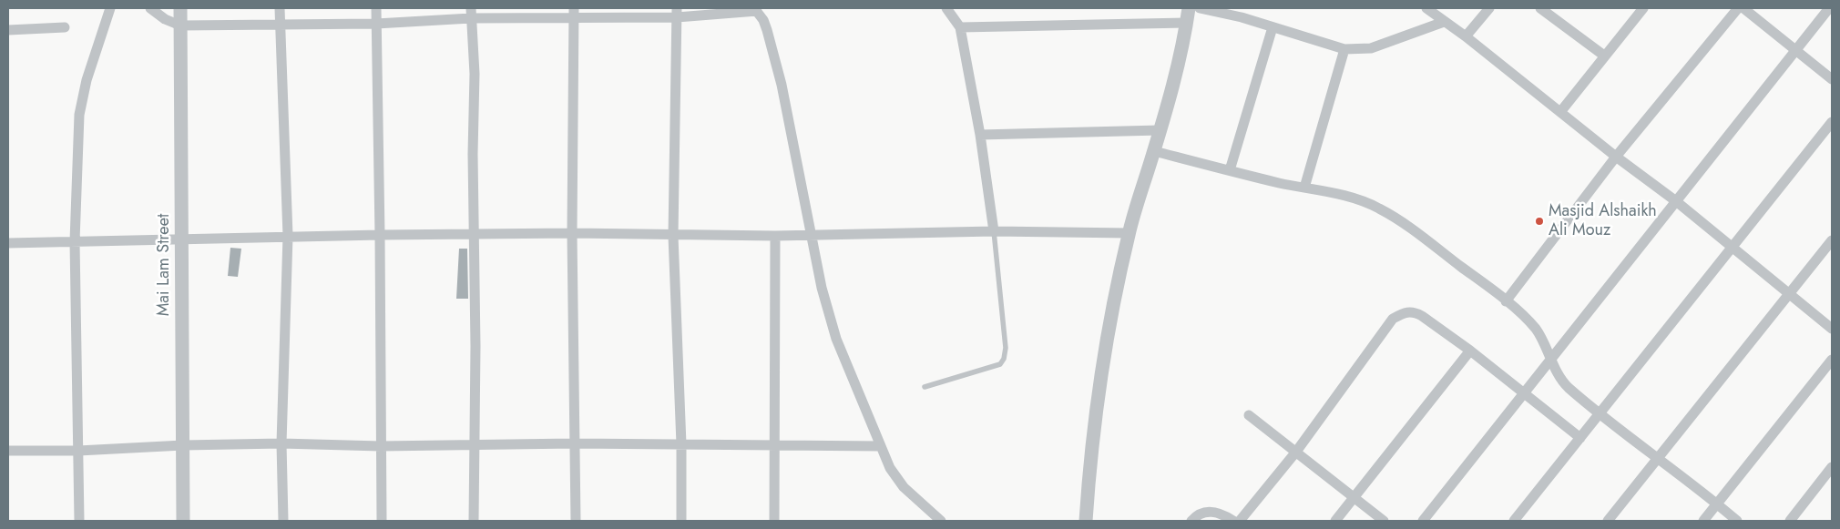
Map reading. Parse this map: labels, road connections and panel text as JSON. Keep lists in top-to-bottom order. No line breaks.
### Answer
{"streets":{"street":["Mai Lam Street"]},"places":["Masjid Alshaikh Ali Mouz"]}
